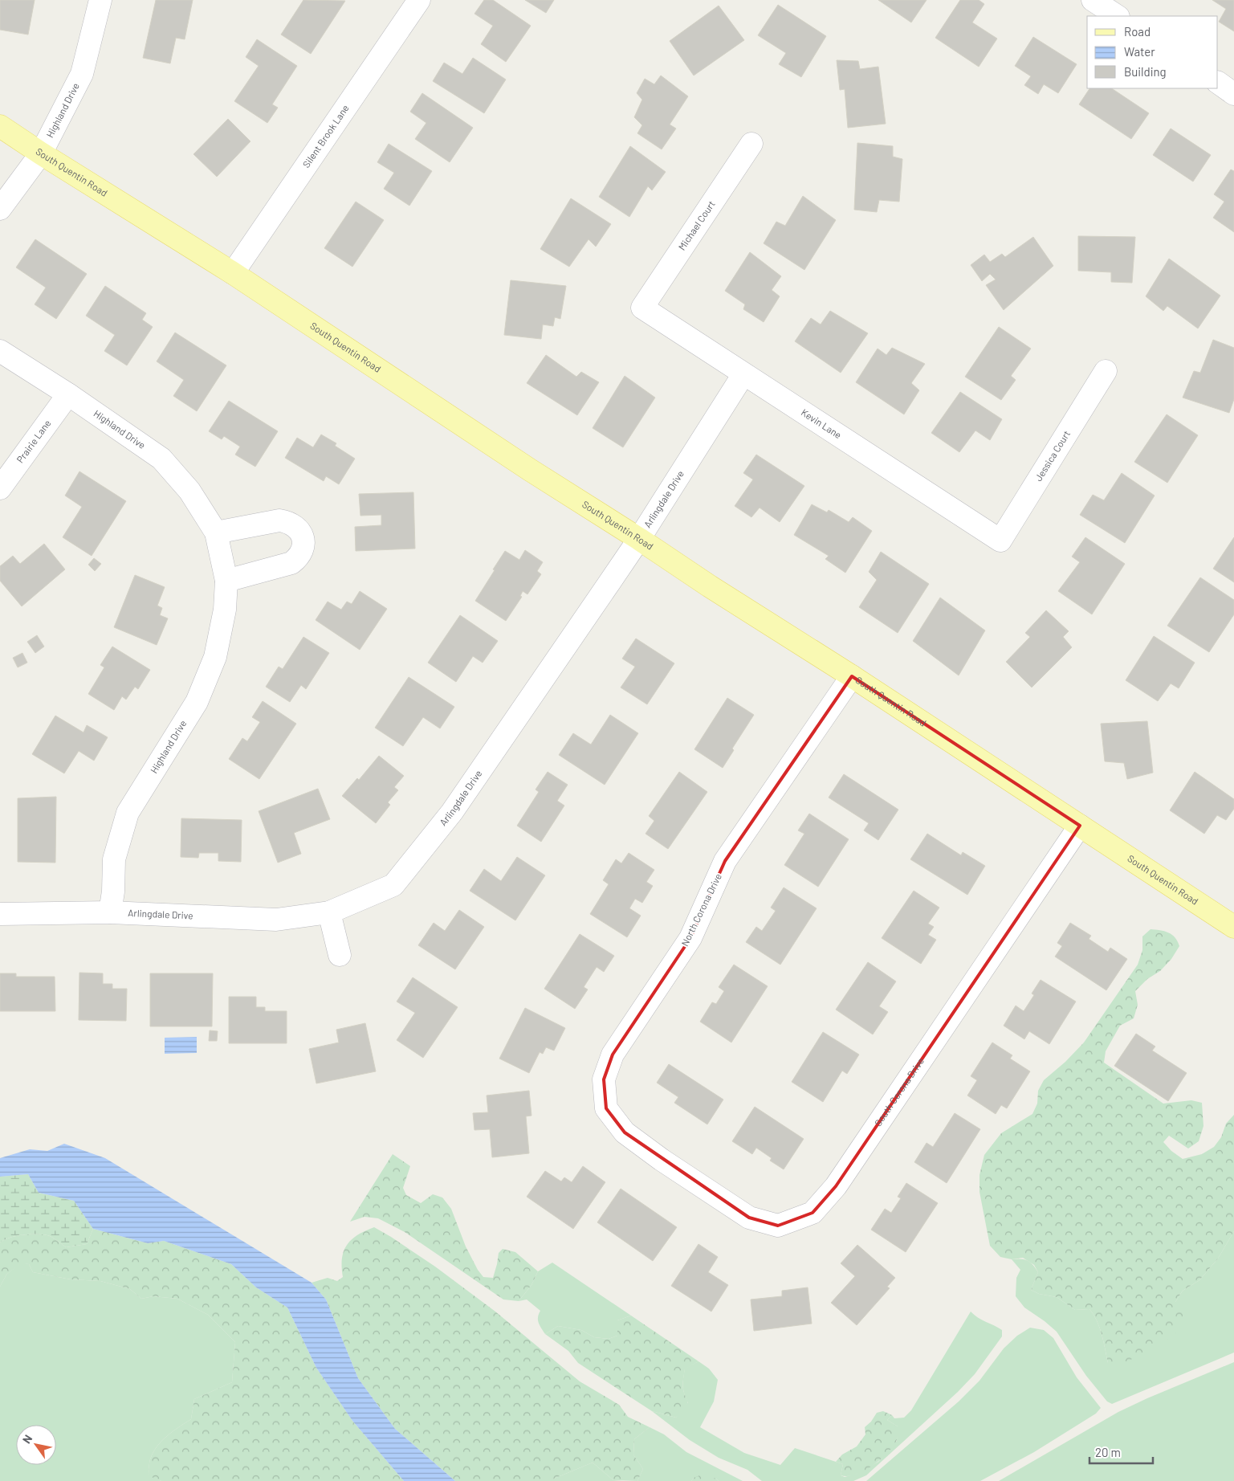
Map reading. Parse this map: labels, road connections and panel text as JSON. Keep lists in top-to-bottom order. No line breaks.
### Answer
{"streets":{"main road":["South Quentin Road"],"street":["Highland Drive","Silent Brook Lane","Michael Court","Kevin Lane","Prairie Lane","Jessica Court","Arlingdale Drive","North Corona Drive","South Corona Drive"]},"crossings":[["Highland Drive","South Quentin Road"],["Highland Drive","Prairie Lane"],["Highland Drive","Arlingdale Drive"],["Silent Brook Lane","South Quentin Road"],["South Quentin Road","Arlingdale Drive"],["South Quentin Road","North Corona Drive"],["South Quentin Road","South Corona Drive"],["Michael Court","Kevin Lane"],["Kevin Lane","Jessica Court"],["Kevin Lane","Arlingdale Drive"],["North Corona Drive","South Corona Drive"]],"legend":["Road","Water","Building"],"scale_bar":"20 m","north":"top left"}
